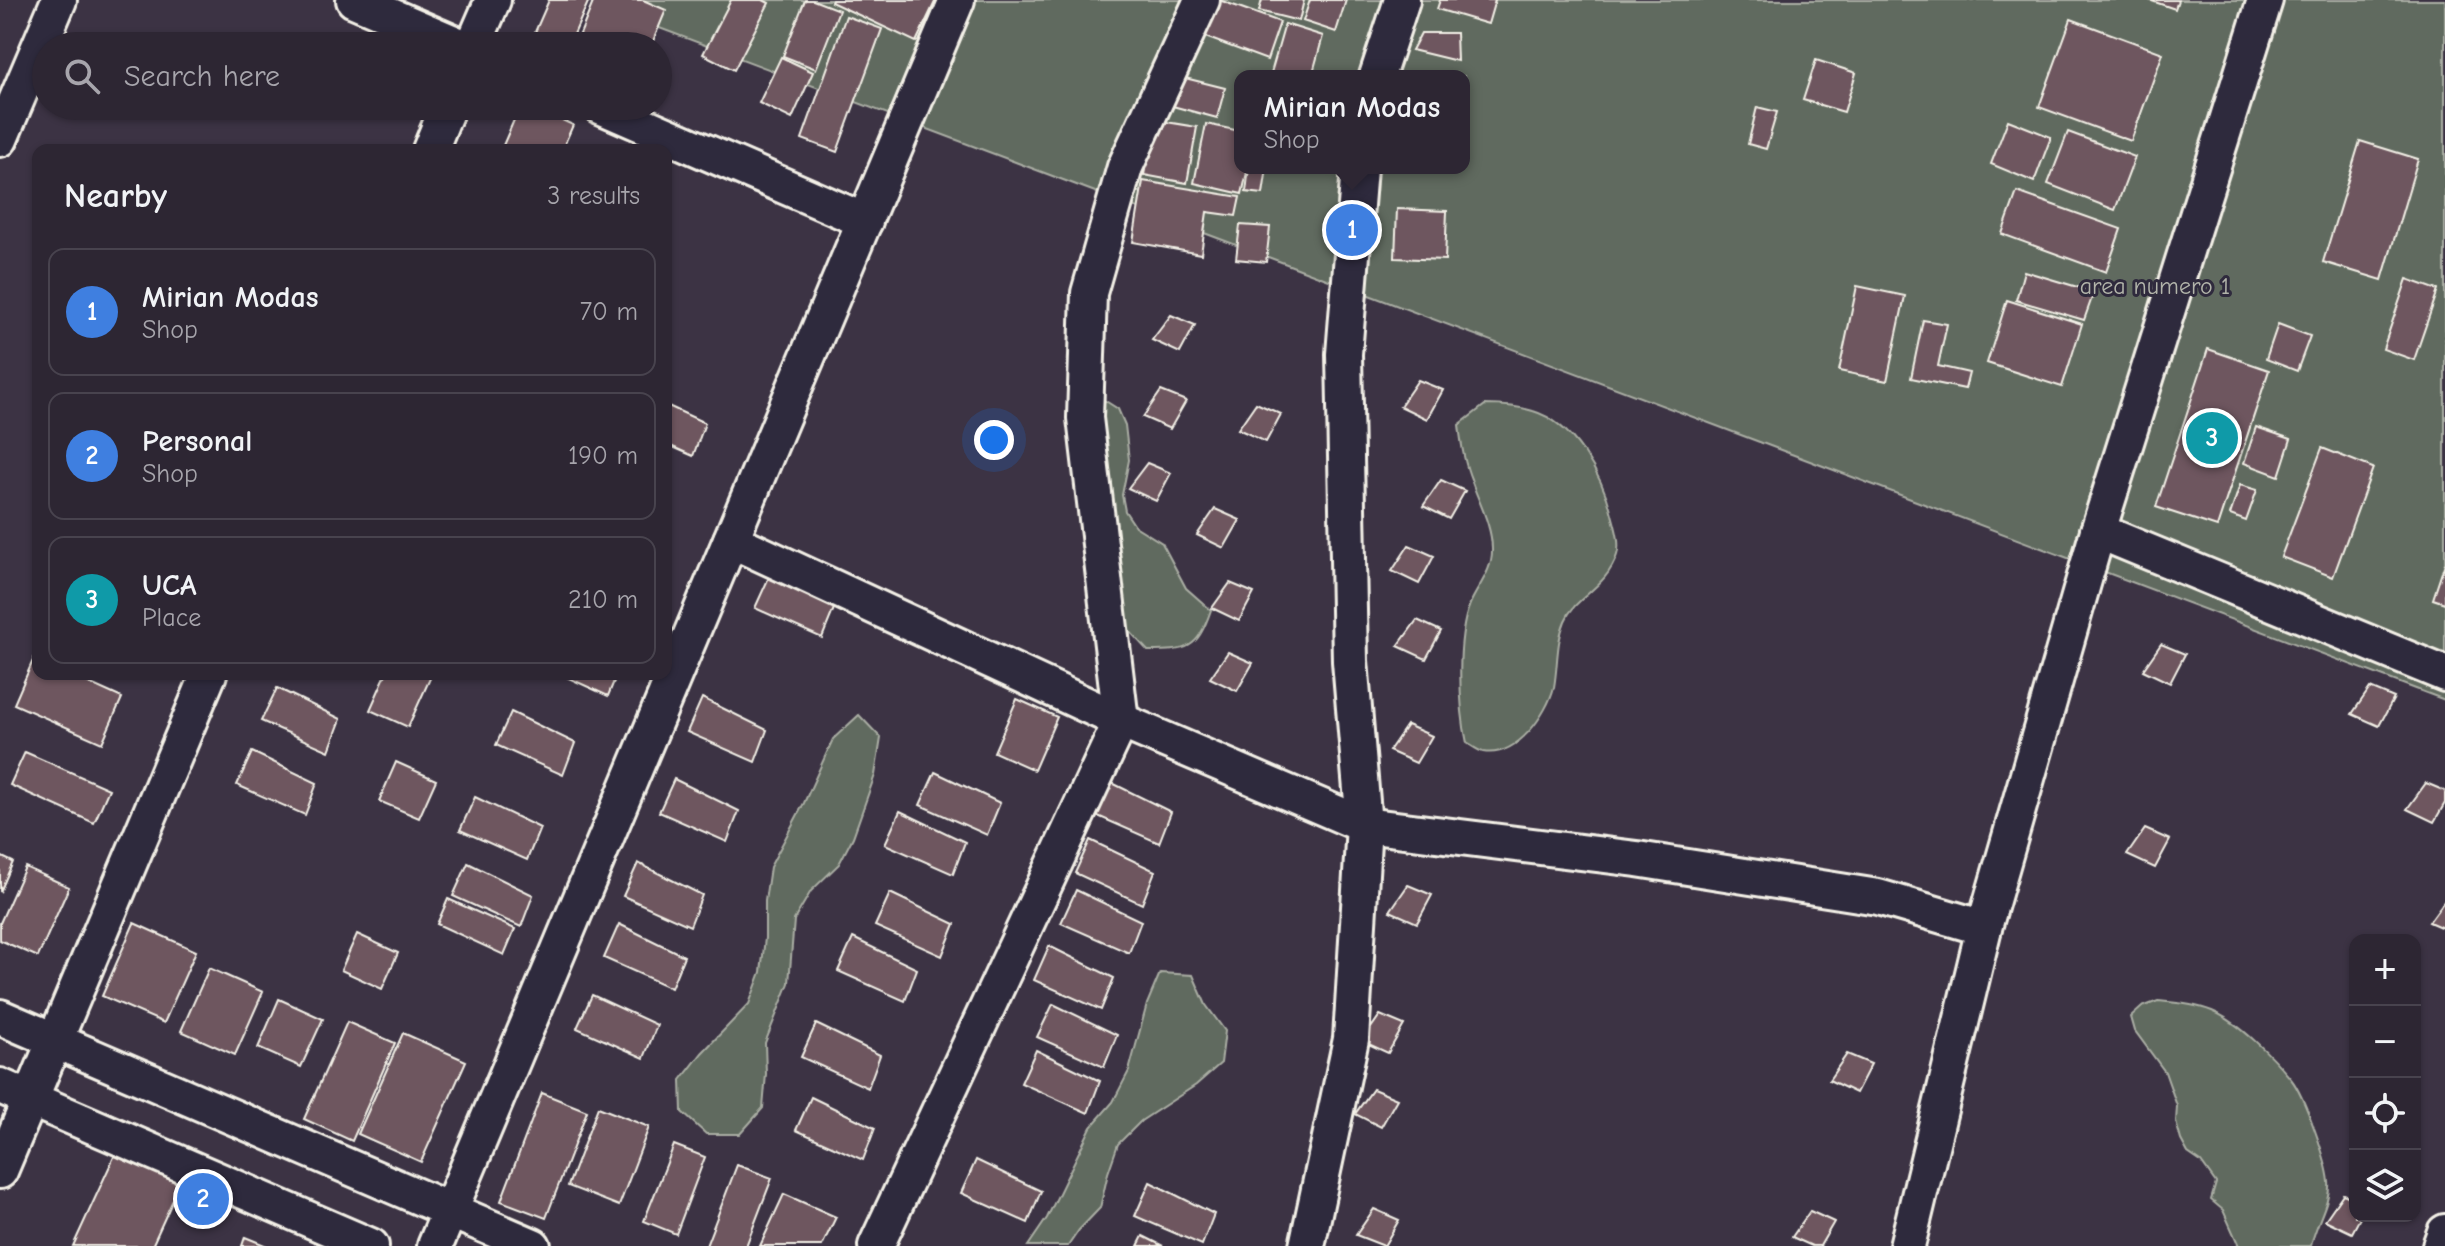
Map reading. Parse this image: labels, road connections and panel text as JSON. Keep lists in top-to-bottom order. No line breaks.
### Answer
{"parks":["area numero 1"],"page":{"search":"Search here","popup":["Mirian Modas","Shop"],"heading":["Nearby","3 results"],"pins":["1","3","2"],"list":[{"mark":"1","name":"Mirian Modas","note":"Shop","value":"70 m"},{"mark":"2","name":"Personal","note":"Shop","value":"190 m"},{"mark":"3","name":"UCA","note":"Place","value":"210 m"}],"map_buttons":["+","−"]}}
